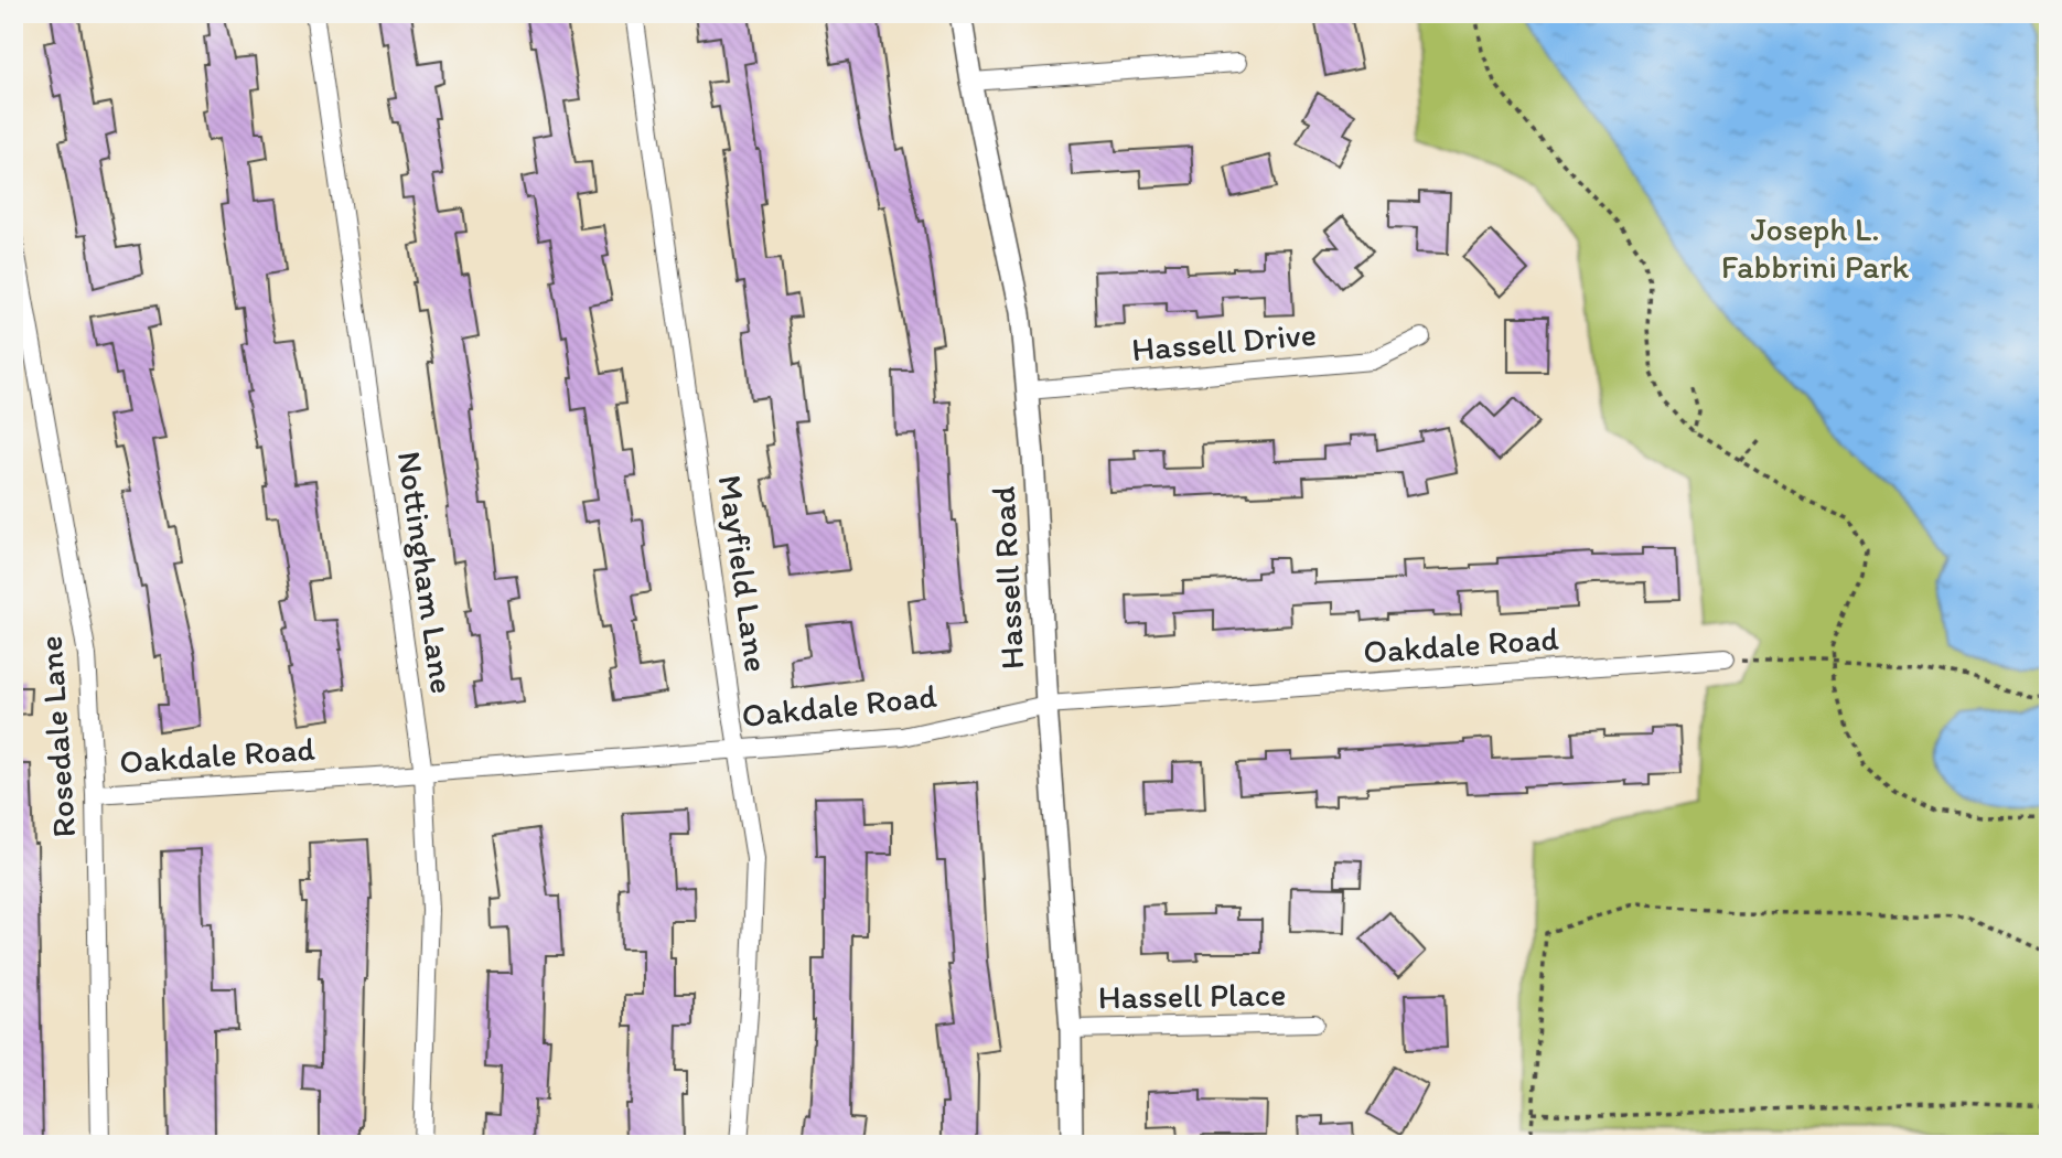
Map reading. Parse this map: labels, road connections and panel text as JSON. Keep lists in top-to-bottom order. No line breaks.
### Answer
{"streets":{"street":["Hassell Drive","Nottingham Lane","Mayfield Lane","Hassell Road","Oakdale Road","Rosedale Lane","Hassell Place"]},"crossings":[["Hassell Drive","Hassell Road"],["Nottingham Lane","Oakdale Road"],["Mayfield Lane","Oakdale Road"],["Hassell Road","Oakdale Road"],["Hassell Road","Hassell Place"],["Oakdale Road","Rosedale Lane"]],"parks":["Joseph L. Fabbrini Park"]}
